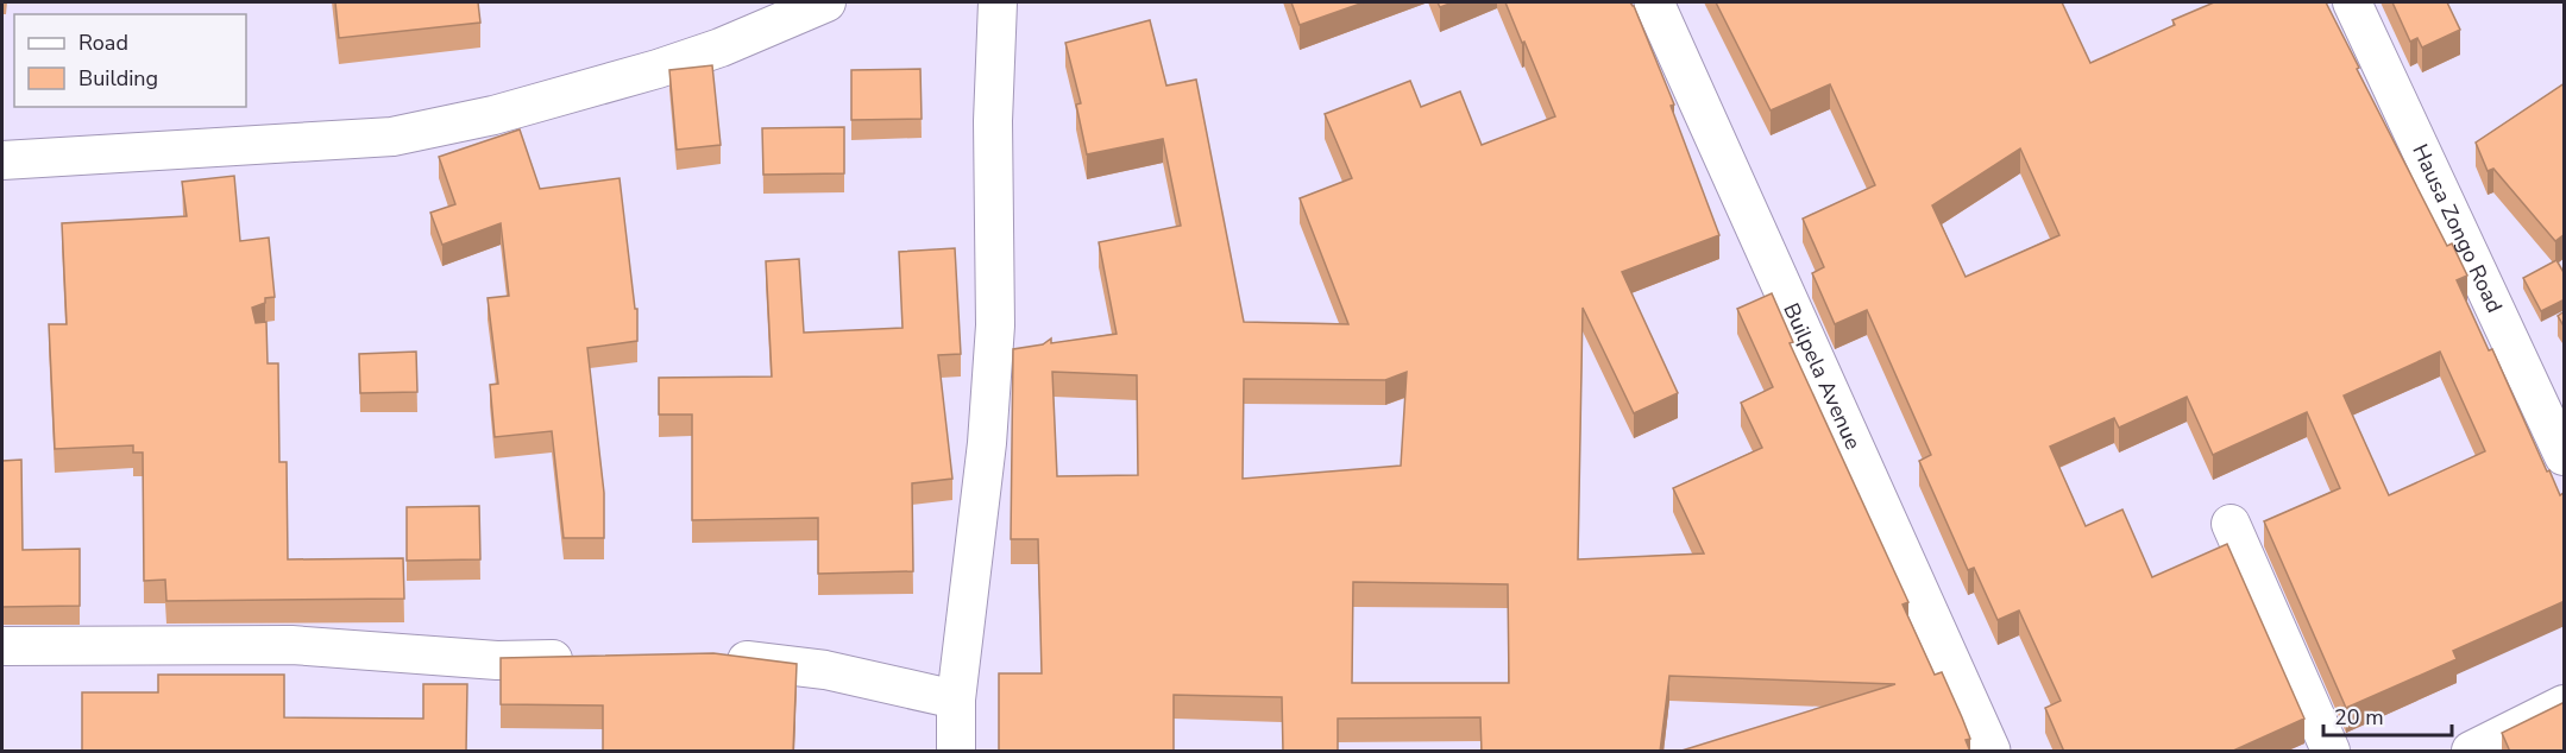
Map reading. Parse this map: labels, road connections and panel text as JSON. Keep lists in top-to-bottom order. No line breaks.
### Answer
{"streets":{"street":["Hausa Zongo Road","Builpela Avenue"]},"legend":["Road","Building"],"scale_bar":"20 m"}
